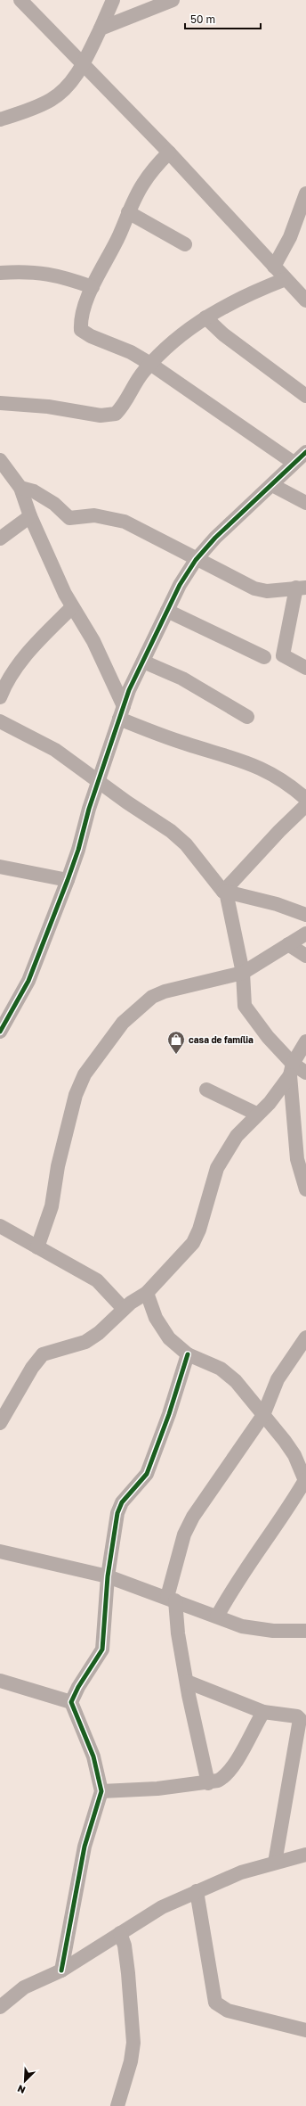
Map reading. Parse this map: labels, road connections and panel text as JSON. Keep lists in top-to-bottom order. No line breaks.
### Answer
{"places":{"shop":["casa de família"]},"scale_bar":"50 m","north":"bottom left"}
